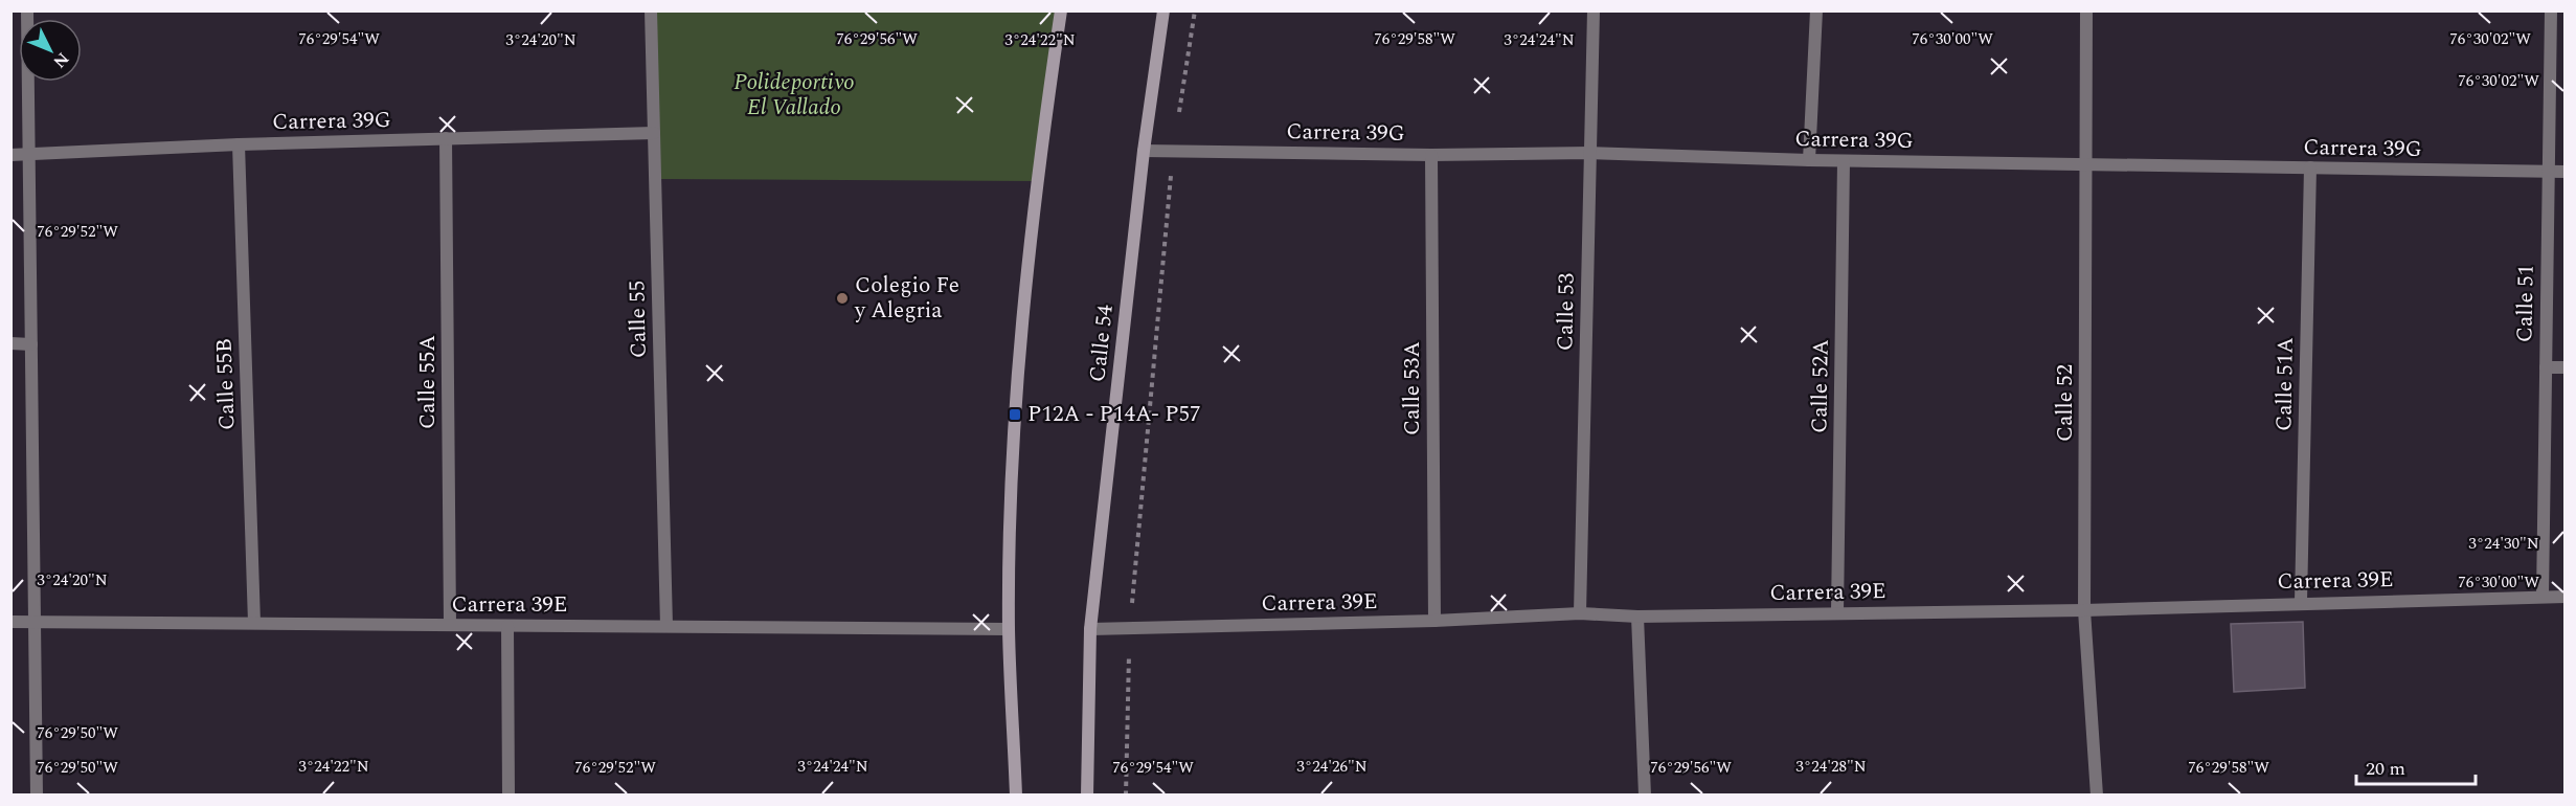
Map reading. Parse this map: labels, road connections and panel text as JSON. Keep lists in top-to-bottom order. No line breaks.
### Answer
{"streets":{"main road":["Calle 54"],"street":["Carrera 39G","Calle 51","Calle 53","Calle 55","Calle 55A","Calle 55B","Calle 51A","Calle 52A","Calle 53A","Calle 52","Carrera 39E"]},"crossings":[["Carrera 39G","Calle 51"],["Carrera 39G","Calle 53"],["Carrera 39G","Calle 55"],["Carrera 39G","Calle 54"],["Carrera 39G","Calle 55A"],["Carrera 39G","Calle 55B"],["Carrera 39G","Calle 51A"],["Carrera 39G","Calle 52A"],["Carrera 39G","Calle 53A"],["Carrera 39G","Calle 52"],["Calle 51","Carrera 39E"],["Calle 53","Carrera 39E"],["Calle 55","Carrera 39E"],["Calle 54","Carrera 39E"],["Calle 55A","Carrera 39E"],["Calle 55B","Carrera 39E"],["Calle 51A","Carrera 39E"],["Calle 52A","Carrera 39E"],["Calle 53A","Carrera 39E"],["Calle 52","Carrera 39E"]],"parks":["Polideportivo El Vallado"],"places":{"other":["Colegio Fe y Alegria"],"transit":["P12A - P14A- P57"]},"scale_bar":"20 m","north":"bottom right","coordinates":["76°29'54\"W","76°29'56\"W","76°29'58\"W","76°30'00\"W","76°30'02\"W","3°24'20\"N","3°24'22\"N","3°24'24\"N","76°29'52\"W","3°24'30\"N","76°29'50\"W","3°24'26\"N","3°24'28\"N"]}
